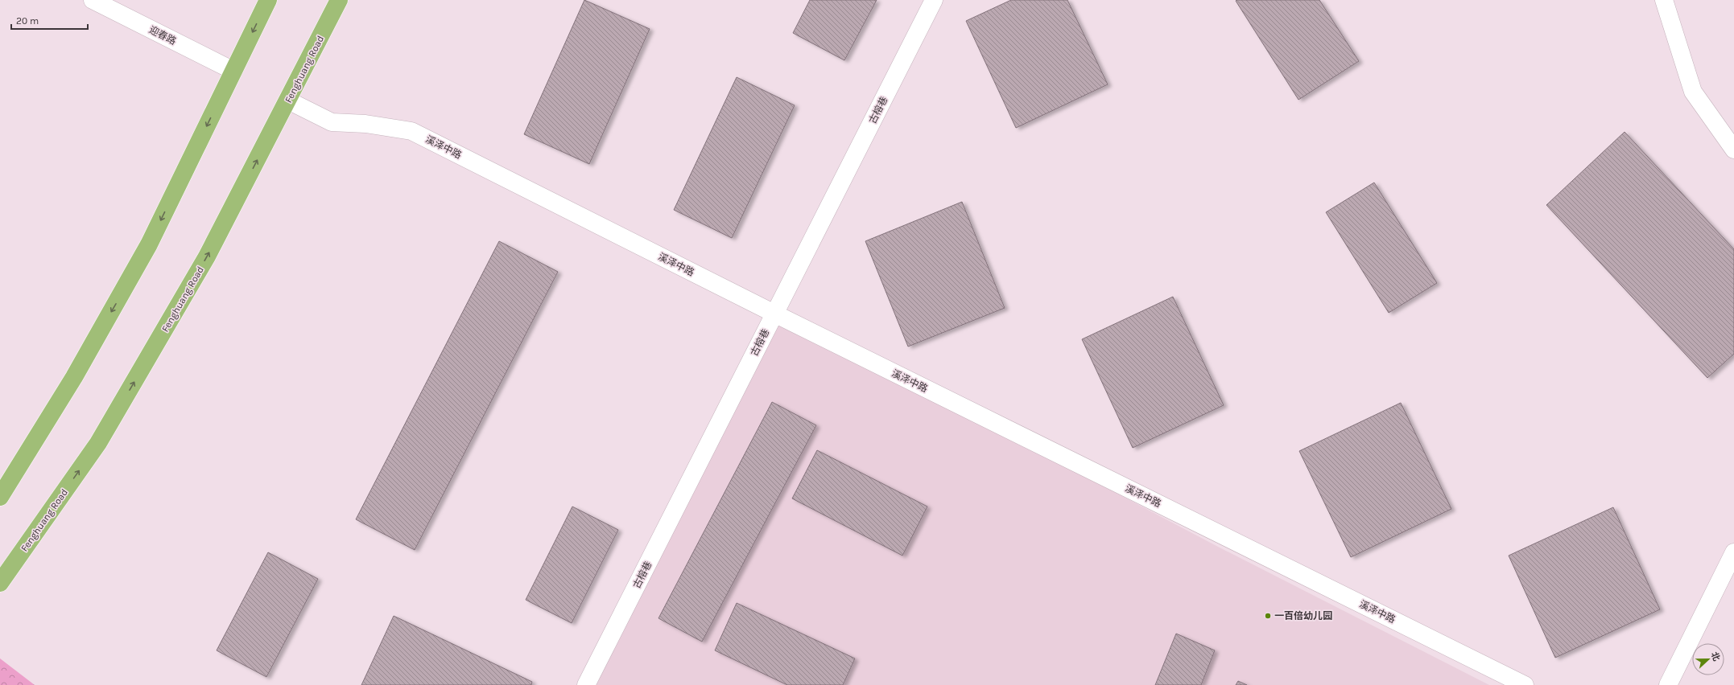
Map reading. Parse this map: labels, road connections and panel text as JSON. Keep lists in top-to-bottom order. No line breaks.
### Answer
{"streets":{"highway":["Fenghuang Road"],"street":["迎春路","古榕巷","溪泽中路"]},"crossings":[["Fenghuang Road","溪泽中路"],["古榕巷","溪泽中路"]],"places":["一百倍幼儿园"],"scale_bar":"20 m","north":"right"}
